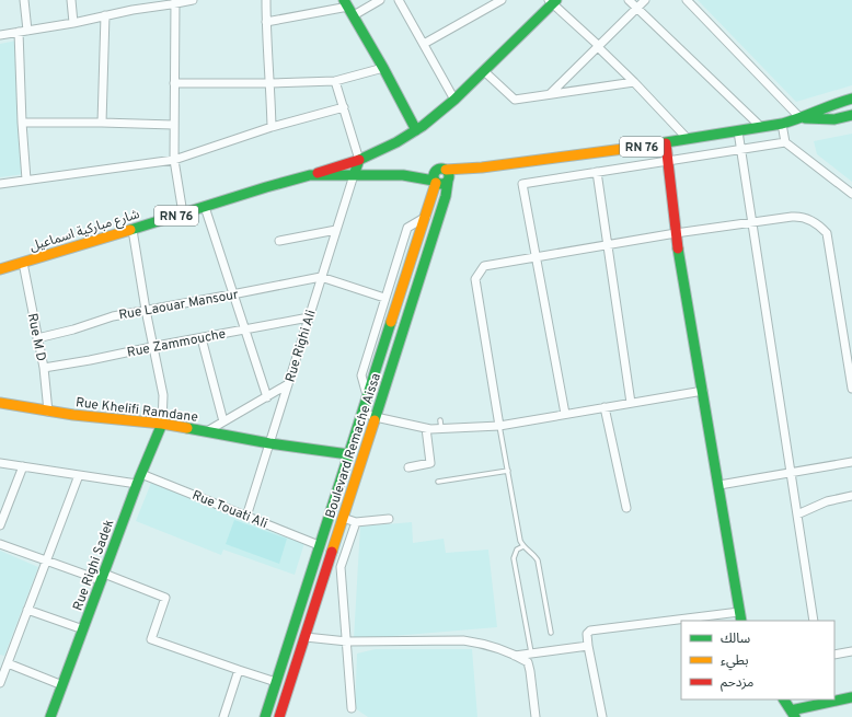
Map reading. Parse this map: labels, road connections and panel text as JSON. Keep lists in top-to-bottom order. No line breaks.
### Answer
{"streets":{"main road":["RN 76","شارع مباركية اسماعيل","Rue Khelifi Ramdane","Boulevard Remache Aissa","Rue Righi Sadek"],"street":["Rue Laouar Mansour","Rue M D","Rue Zammouche","Rue Righi Ali","Rue Touati Ali"]},"crossings":[["RN 76","شارع مباركية اسماعيل"],["RN 76","Rue Righi Ali"],["RN 76","Boulevard Remache Aissa"],["شارع مباركية اسماعيل","Rue M D"],["شارع مباركية اسماعيل","Rue Righi Ali"],["Rue Laouar Mansour","Rue M D"],["Rue Laouar Mansour","Rue Righi Ali"],["Rue M D","Rue Zammouche"],["Rue M D","Rue Khelifi Ramdane"],["Rue Zammouche","Rue Righi Ali"],["Rue Righi Ali","Rue Khelifi Ramdane"],["Rue Righi Ali","Rue Touati Ali"],["Rue Khelifi Ramdane","Boulevard Remache Aissa"],["Rue Khelifi Ramdane","Rue Righi Sadek"],["Boulevard Remache Aissa","Rue Touati Ali"],["Rue Touati Ali","Rue Righi Sadek"]],"legend":["سالك","بطيء","مزدحم"]}
